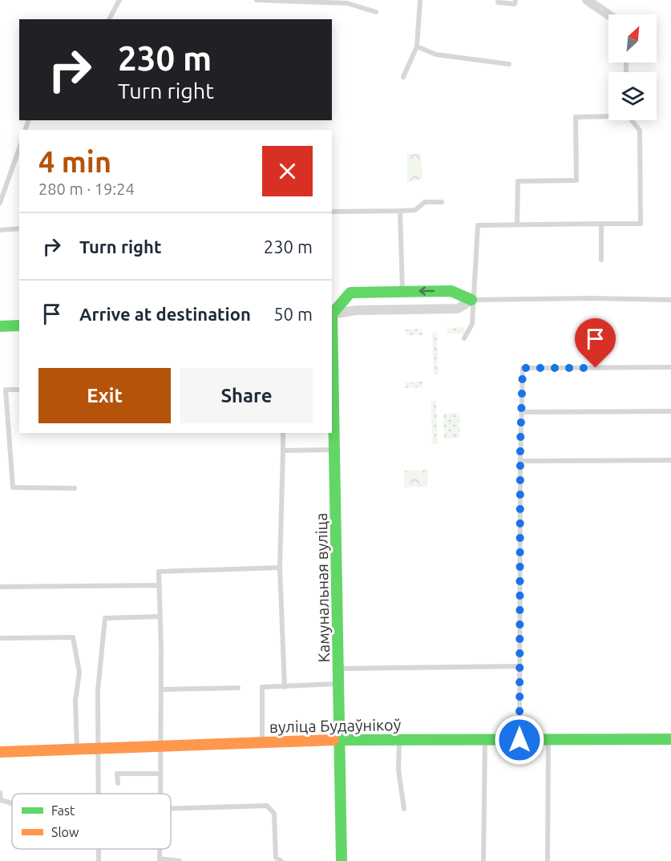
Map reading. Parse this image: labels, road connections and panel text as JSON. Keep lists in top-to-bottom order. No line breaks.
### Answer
{"streets":{"street":["Камунальная вуліца","вуліца Будаўнікоў"]},"crossings":[["Камунальная вуліца","вуліца Будаўнікоў"]],"legend":["Fast","Slow"],"north":"top right","page":{"turn":["230 m","Turn right"],"heading":["4 min","280 m · 19:24"],"list":[{"name":"Turn right","value":"230 m"},{"name":"Arrive at destination","value":"50 m"}],"buttons":["Exit","Share"]}}
